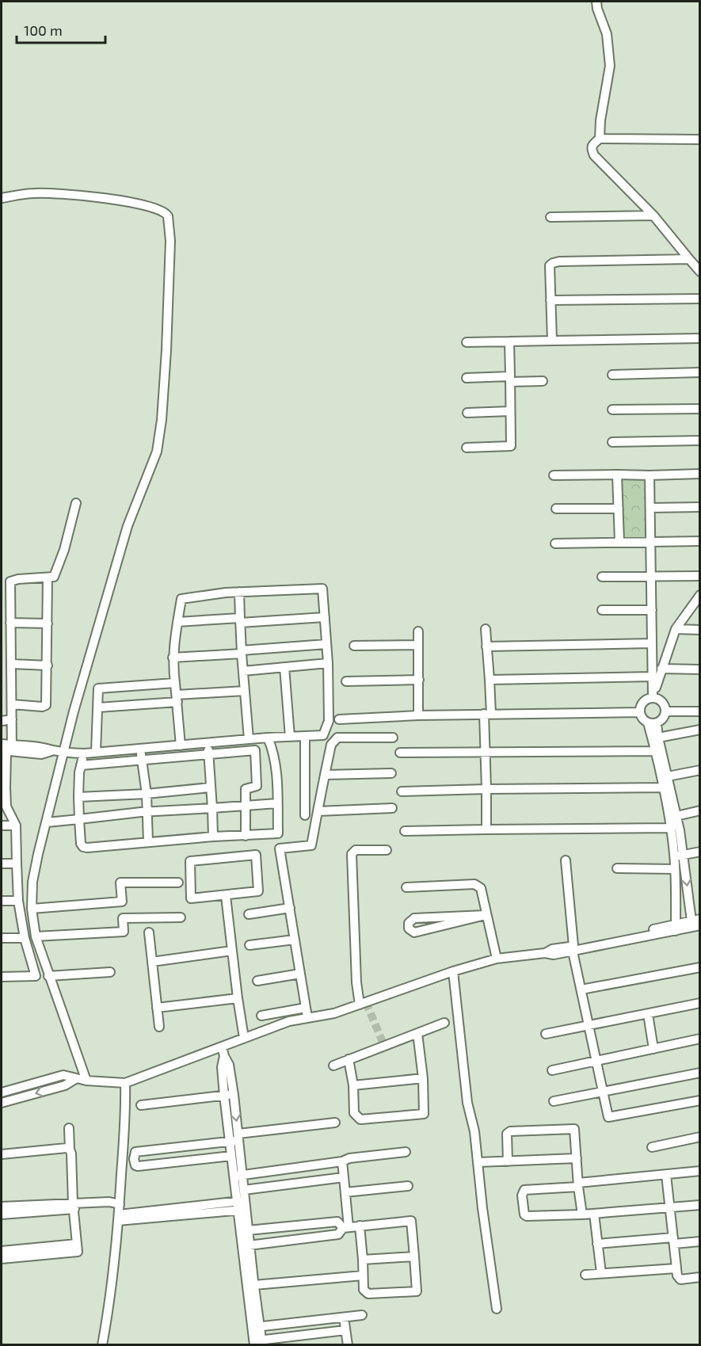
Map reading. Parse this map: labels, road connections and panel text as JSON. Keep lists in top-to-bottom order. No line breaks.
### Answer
{"scale_bar":"100 m"}
